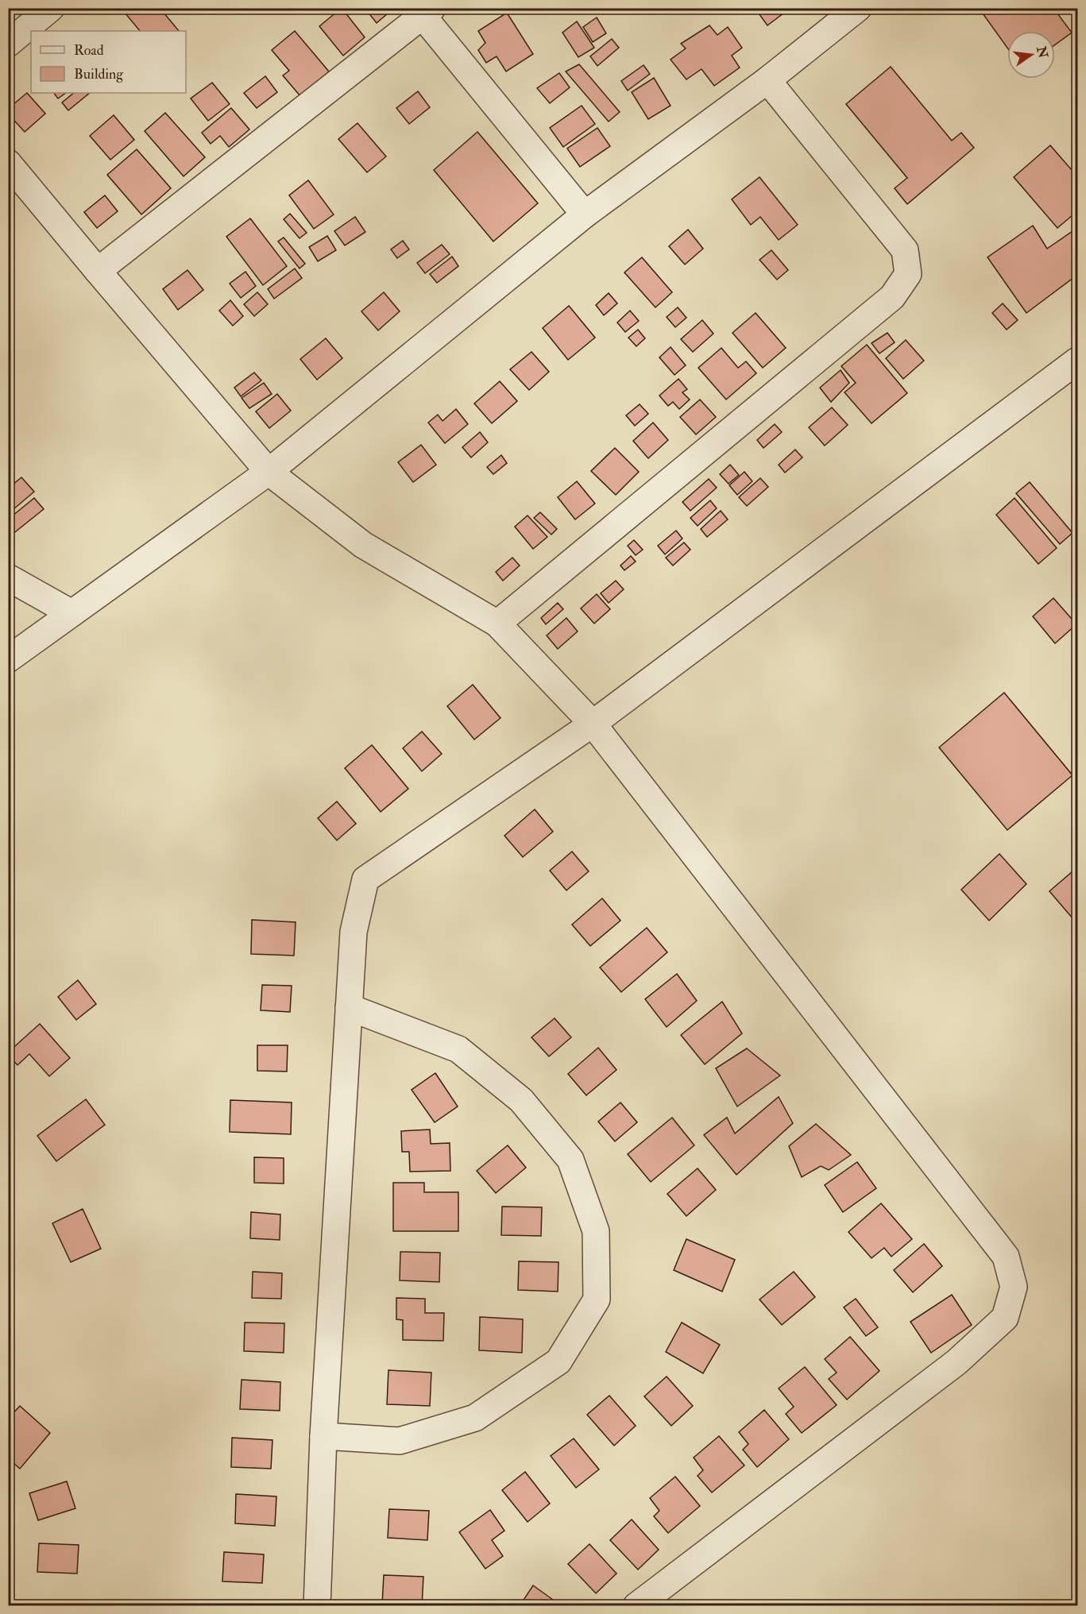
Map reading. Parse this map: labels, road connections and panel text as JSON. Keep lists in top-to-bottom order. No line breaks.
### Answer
{"legend":["Road","Building"],"north":"right"}
